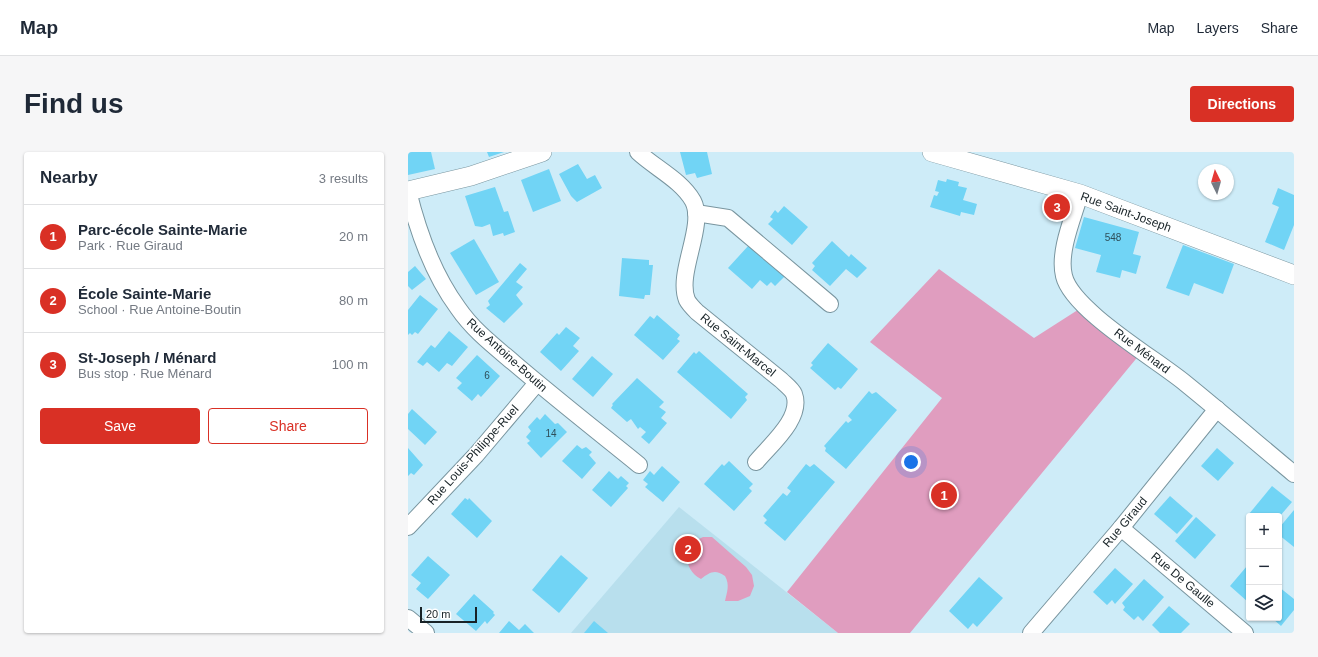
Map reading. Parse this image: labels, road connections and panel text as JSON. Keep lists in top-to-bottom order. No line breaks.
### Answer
{"streets":{"street":["Rue Saint-Joseph","Rue Saint-Marcel","Rue Ménard","Rue Antoine-Boutin","Rue Louis-Philippe-Ruel","Rue Giraud","Rue De Gaulle"]},"crossings":[["Rue Saint-Joseph","Rue Ménard"],["Rue Ménard","Rue Giraud"],["Rue Antoine-Boutin","Rue Louis-Philippe-Ruel"],["Rue Giraud","Rue De Gaulle"]],"house_numbers":["548","6","14"],"scale_bar":"20 m","north":"top","page":{"header":"Map","nav":["Map","Layers","Share"],"buttons":["Directions",["Save","Share"]],"title":"Find us","heading":["Nearby","3 results"],"pins":["3","1","2"],"list":[{"mark":"1","name":"Parc-école Sainte-Marie","note":"Park · Rue Giraud","value":"20 m"},{"mark":"2","name":"École Sainte-Marie","note":"School · Rue Antoine-Boutin","value":"80 m"},{"mark":"3","name":"St-Joseph / Ménard","note":"Bus stop · Rue Ménard","value":"100 m"}],"map_buttons":["+","−"],"scale":"20 m"}}
